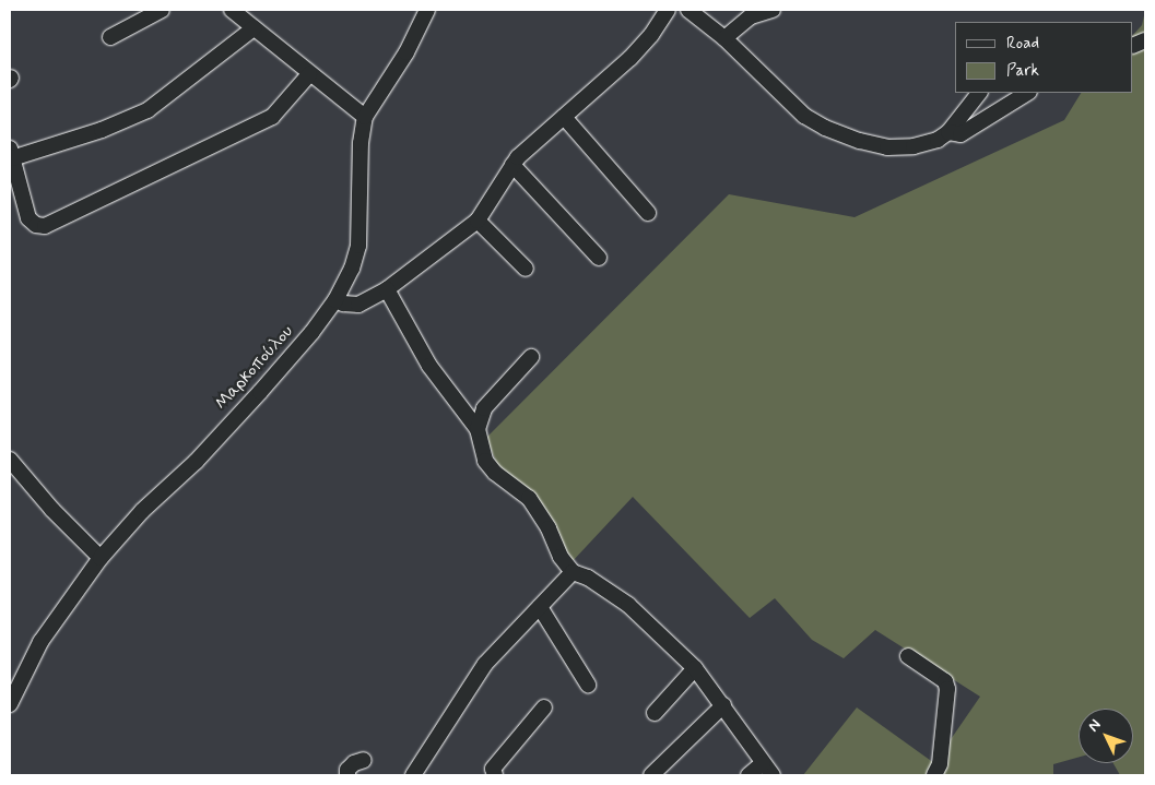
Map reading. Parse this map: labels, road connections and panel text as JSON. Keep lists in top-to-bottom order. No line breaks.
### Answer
{"streets":{"street":["Μαρκοπούλου"]},"legend":["Road","Park"],"north":"top left"}
